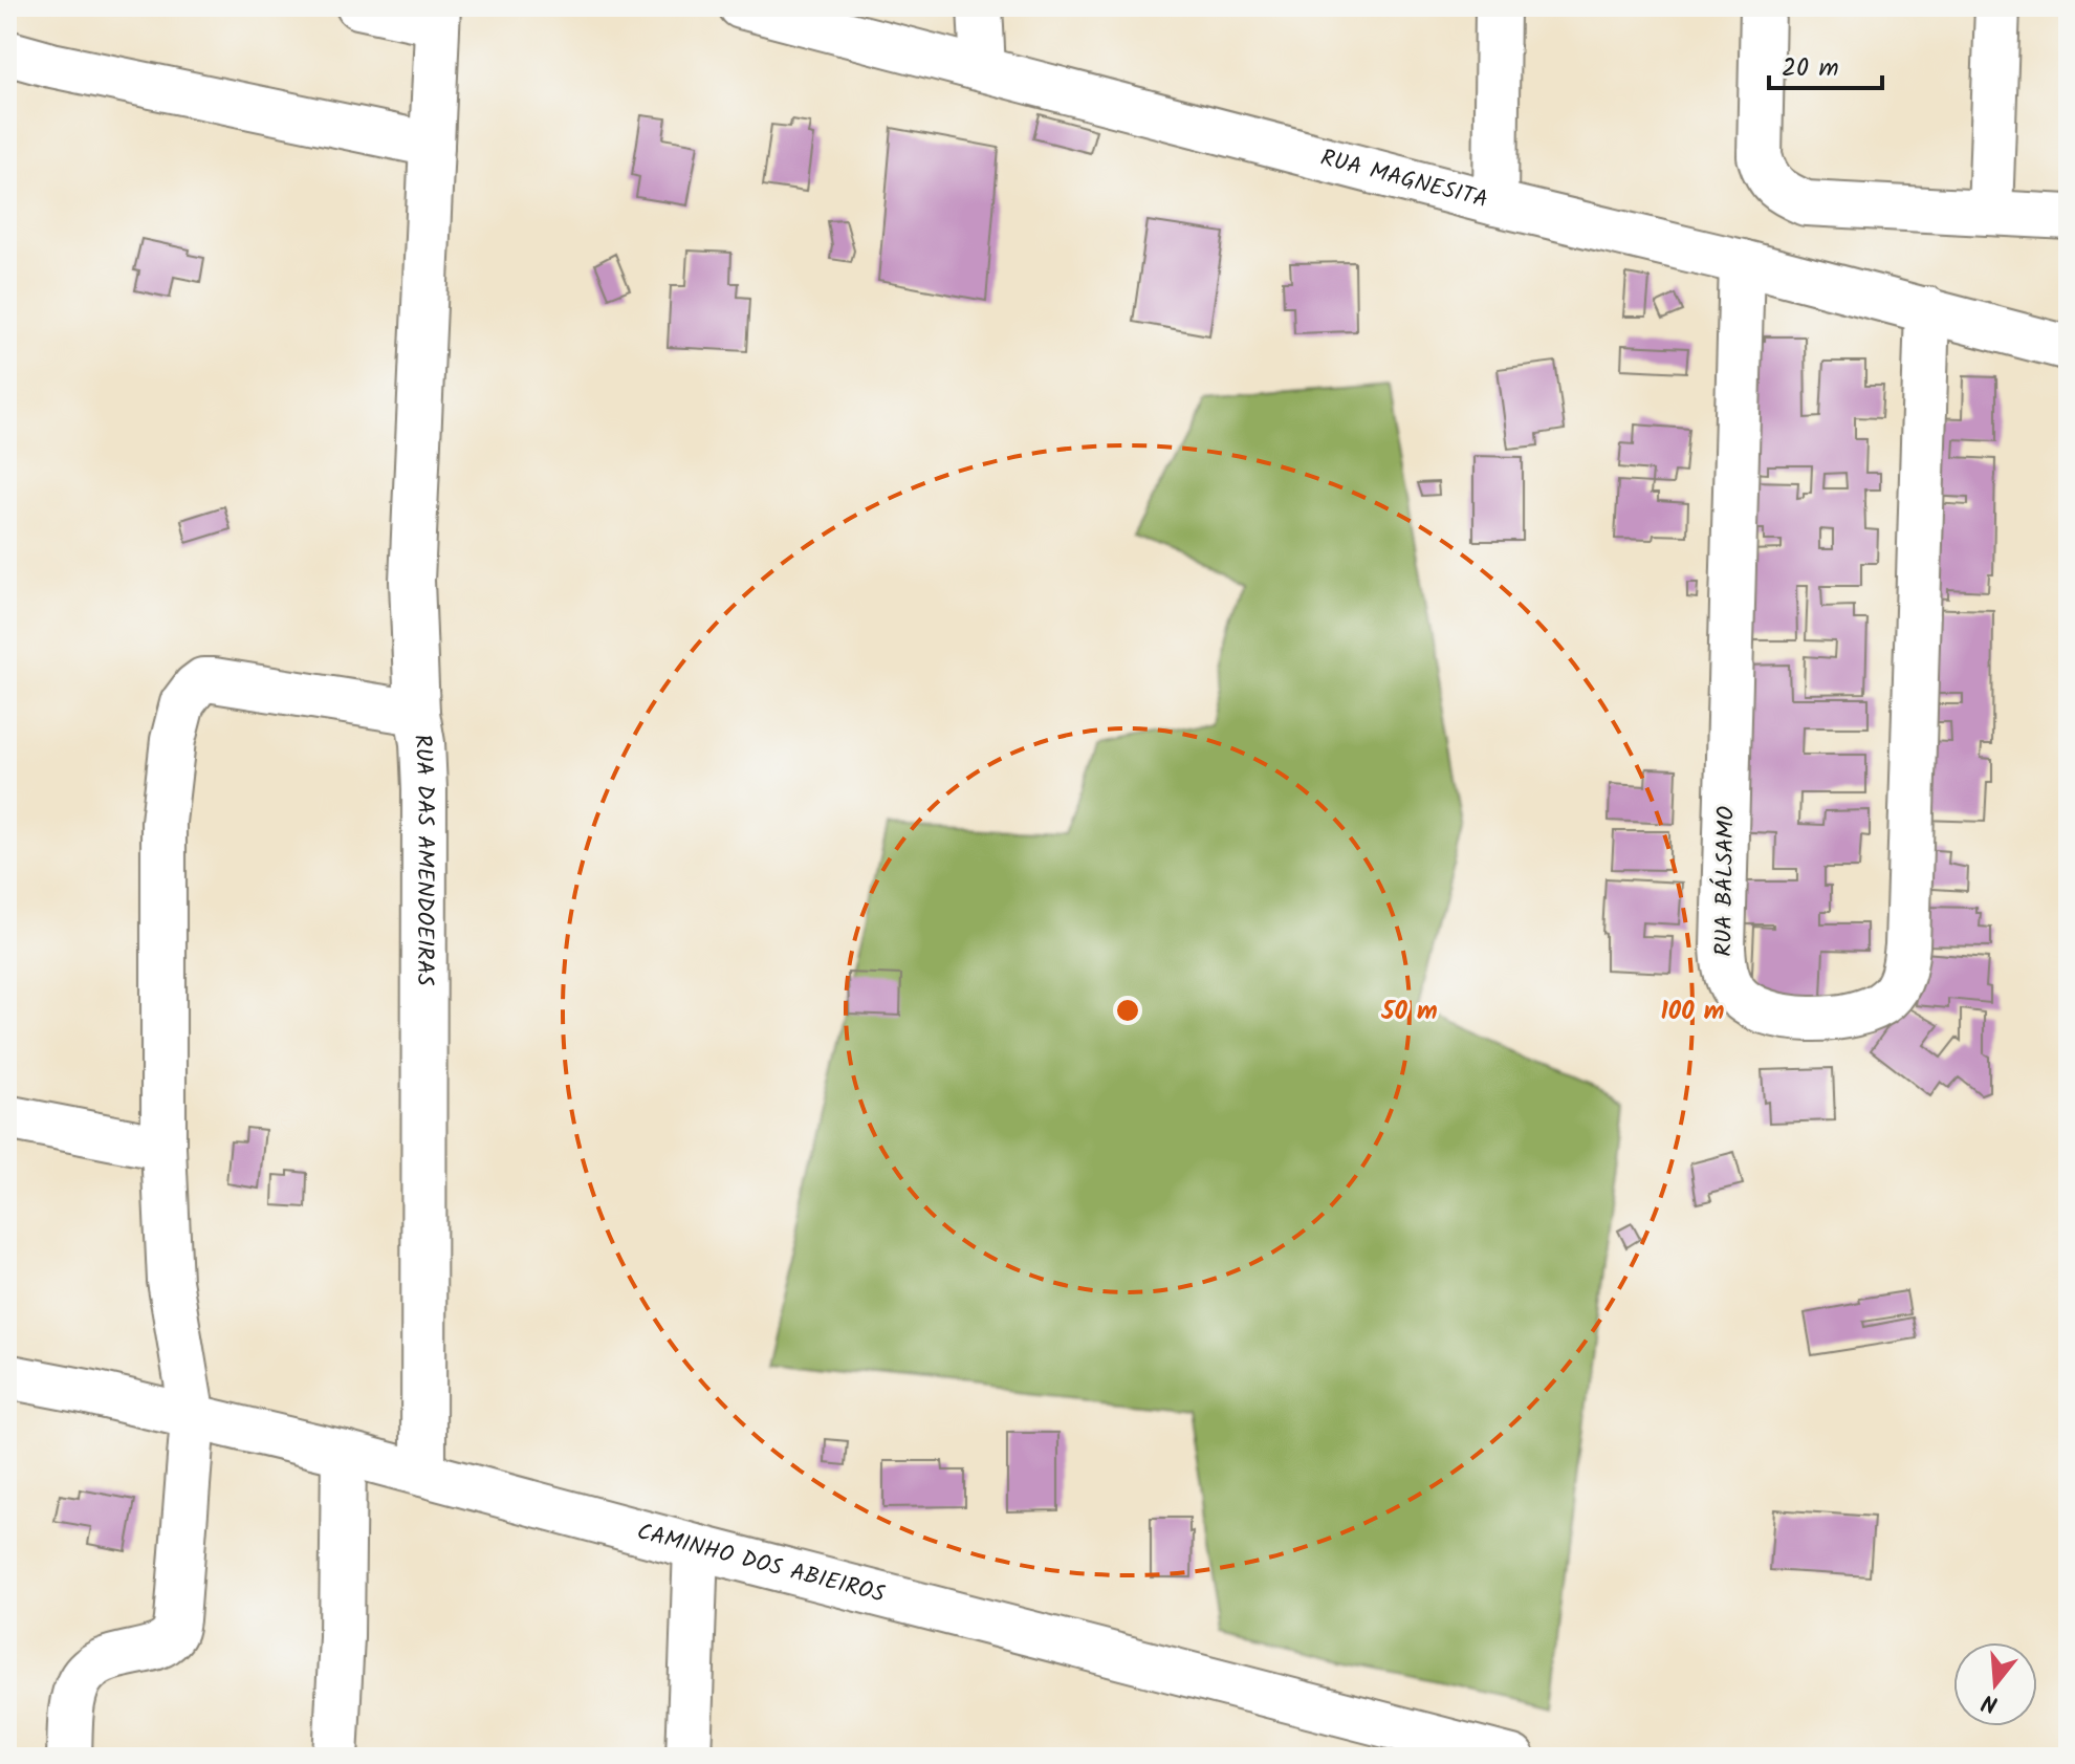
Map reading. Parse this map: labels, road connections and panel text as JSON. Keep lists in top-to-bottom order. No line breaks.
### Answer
{"streets":{"street":["RUA MAGNESITA","RUA DAS AMENDOEIRAS","RUA BÁLSAMO","CAMINHO DOS ABIEIROS"]},"crossings":[["RUA MAGNESITA","RUA BÁLSAMO"],["RUA DAS AMENDOEIRAS","CAMINHO DOS ABIEIROS"]],"scale_bar":"20 m","north":"bottom","rings":["50 m","100 m"]}
